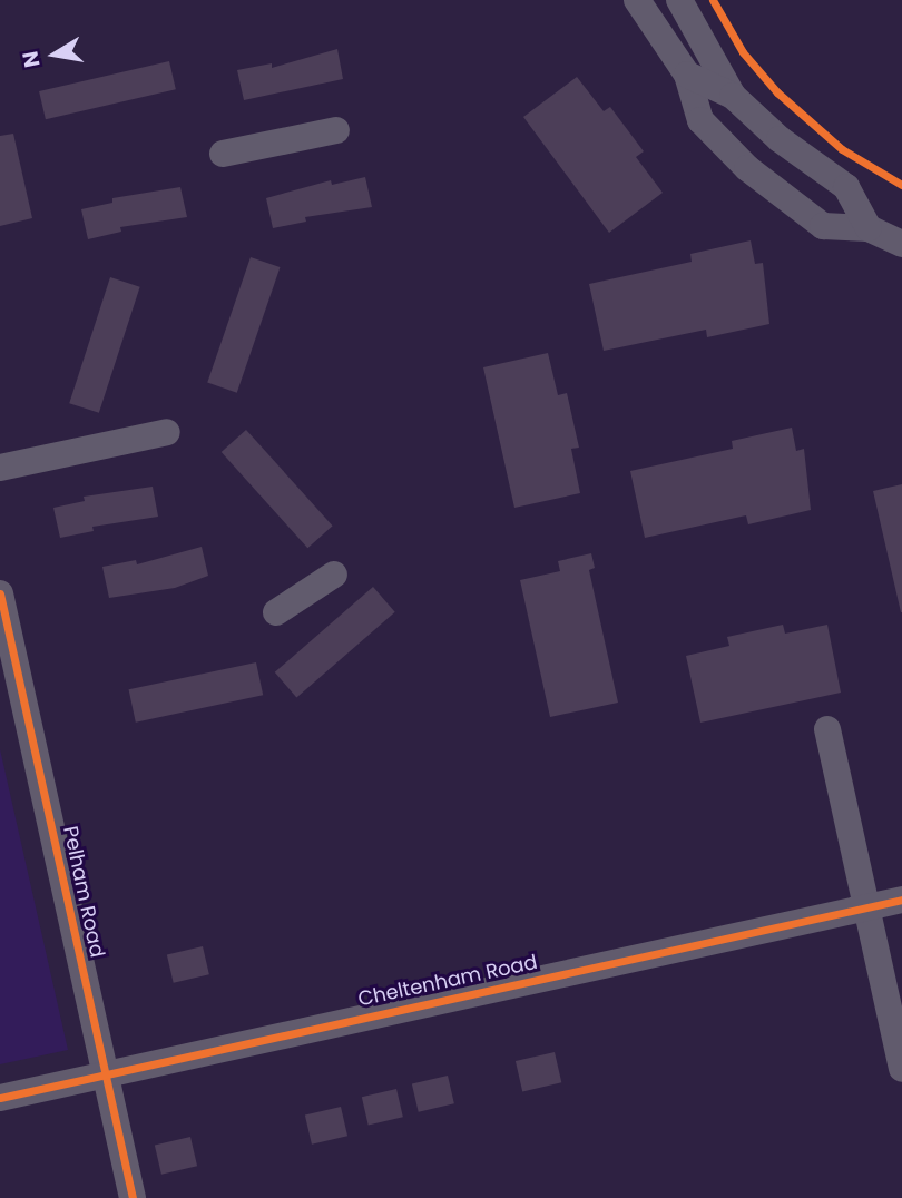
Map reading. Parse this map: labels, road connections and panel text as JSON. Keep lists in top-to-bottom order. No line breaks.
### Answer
{"streets":{"street":["Pelham Road","Cheltenham Road"]},"crossings":[["Pelham Road","Cheltenham Road"]],"north":"left"}
